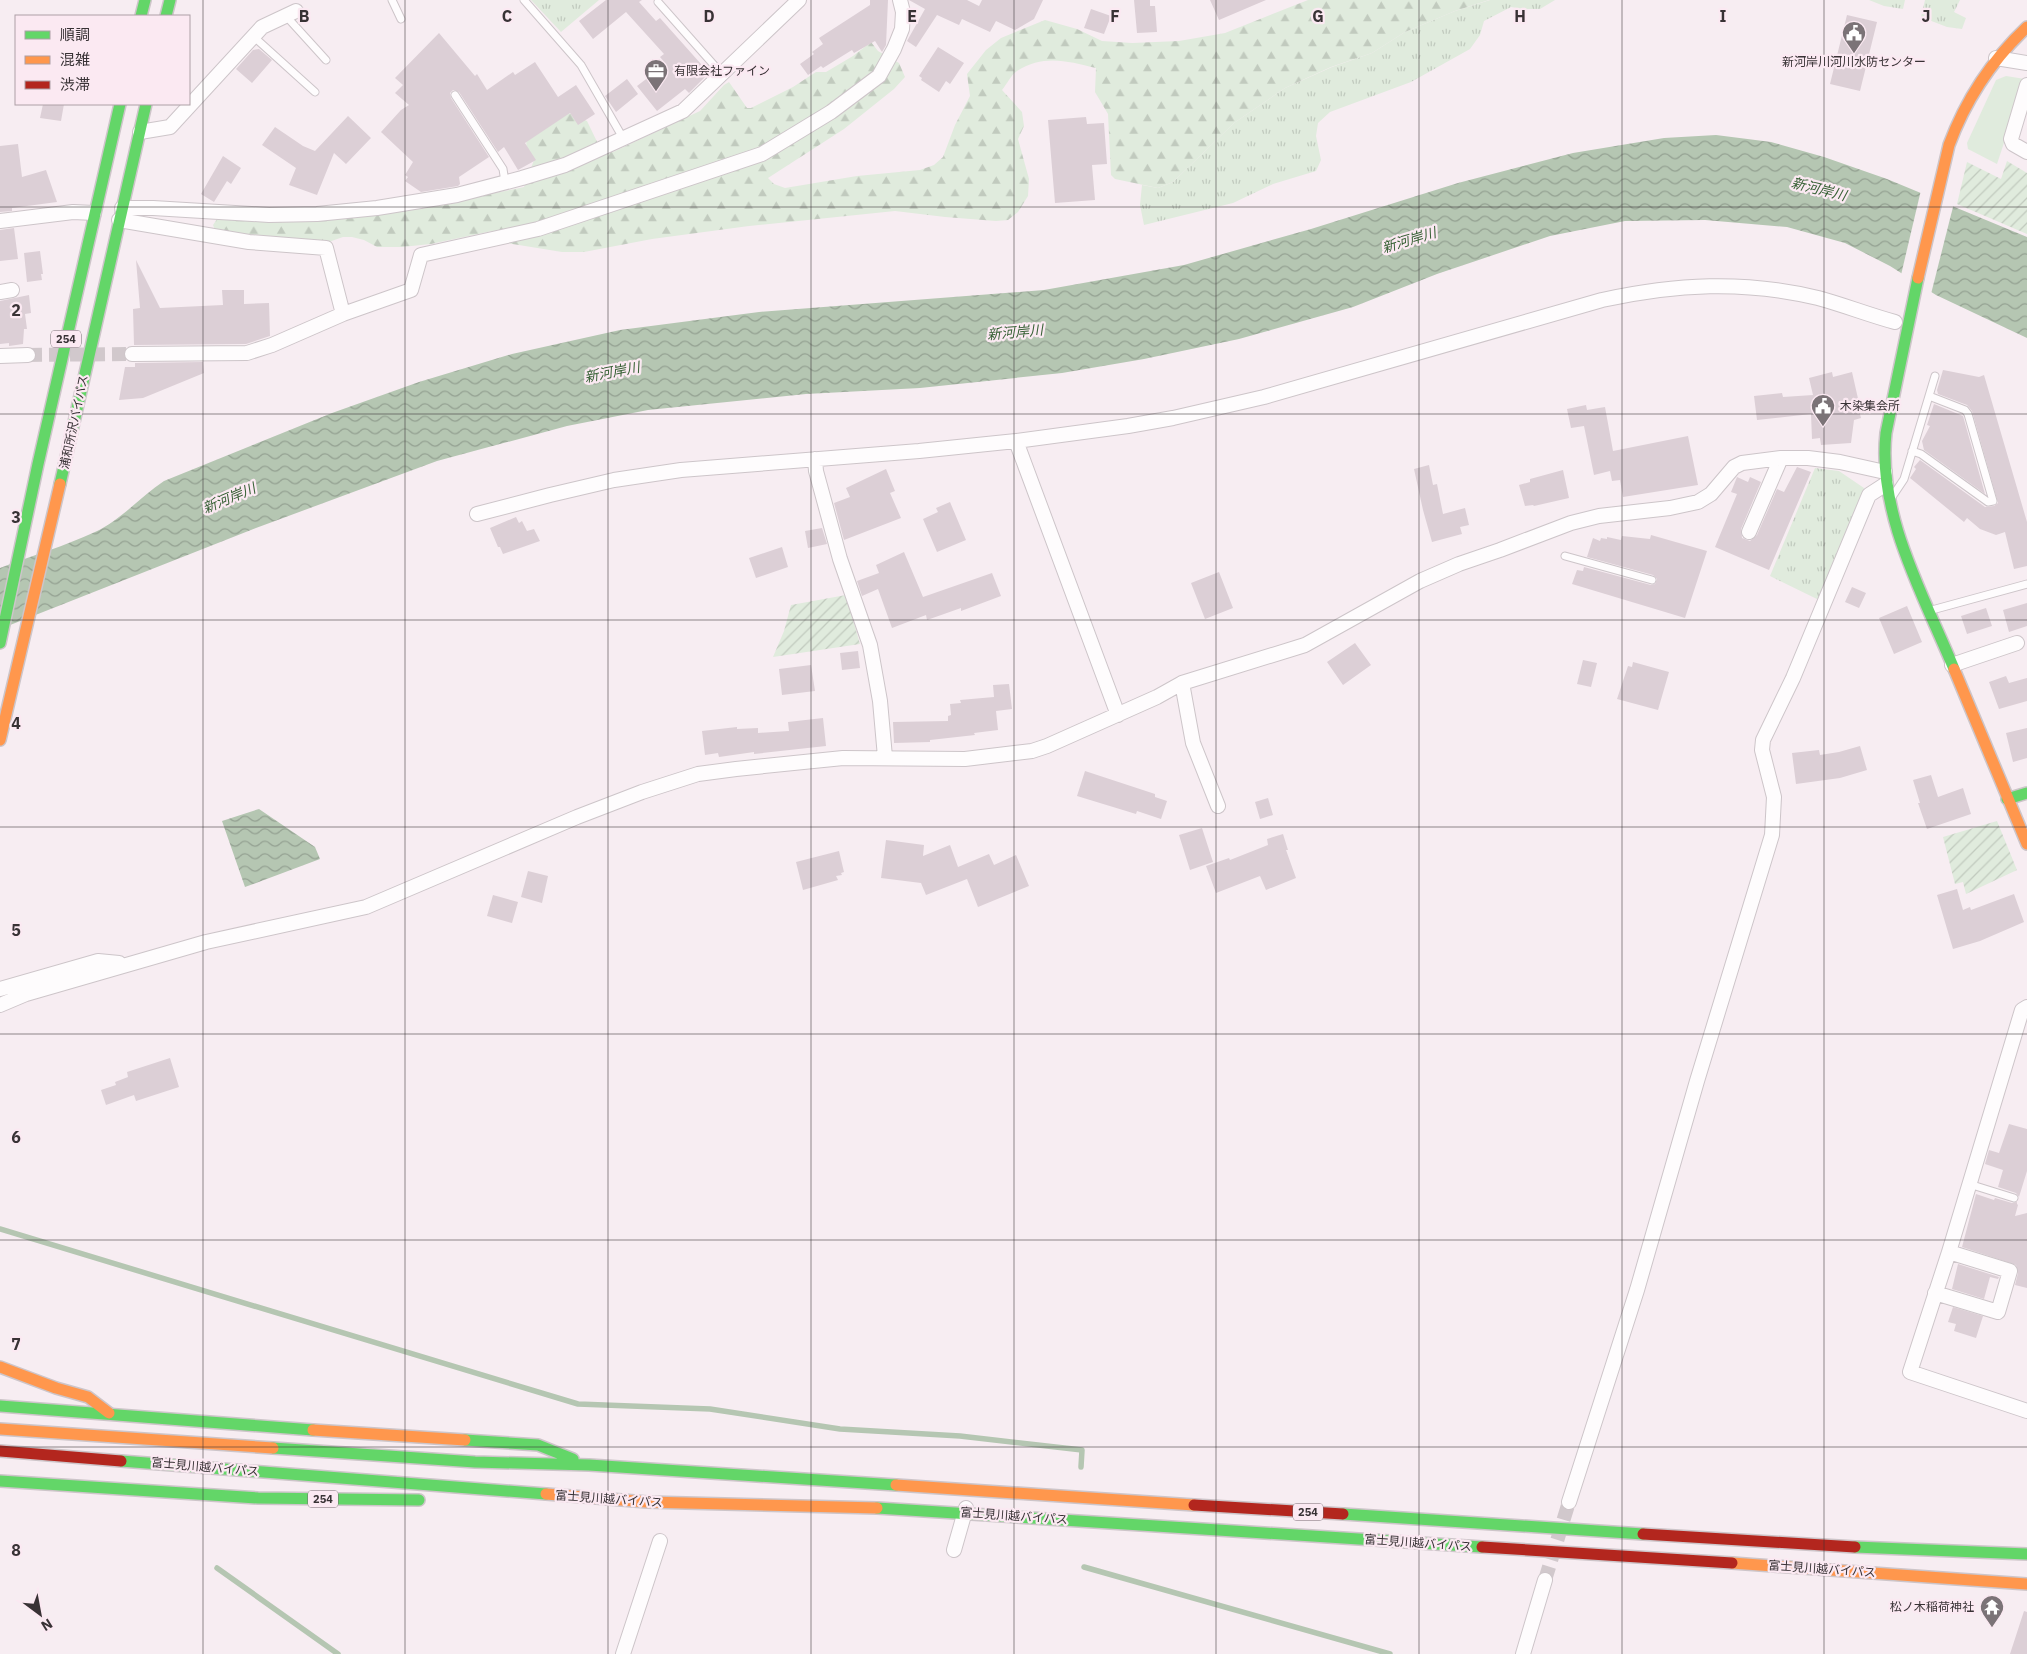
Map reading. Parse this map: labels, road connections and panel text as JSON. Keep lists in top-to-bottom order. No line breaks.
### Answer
{"streets":{"main road":["254","浦和所沢バイパス","富士見川越バイパス"]},"crossings":[["254","富士見川越バイパス"]],"water":["新河岸川"],"places":{"public building":["新河岸川河川水防センター","木染集会所"],"office":["有限会社ファイン"],"temple":["松ノ木稲荷神社"]},"legend":["順調","混雑","渋滞"],"north":"bottom right","grid":{"columns":["B","C","D","E","F","G","H","I","J"],"rows":["2","3","4","5","6","7","8"]}}
